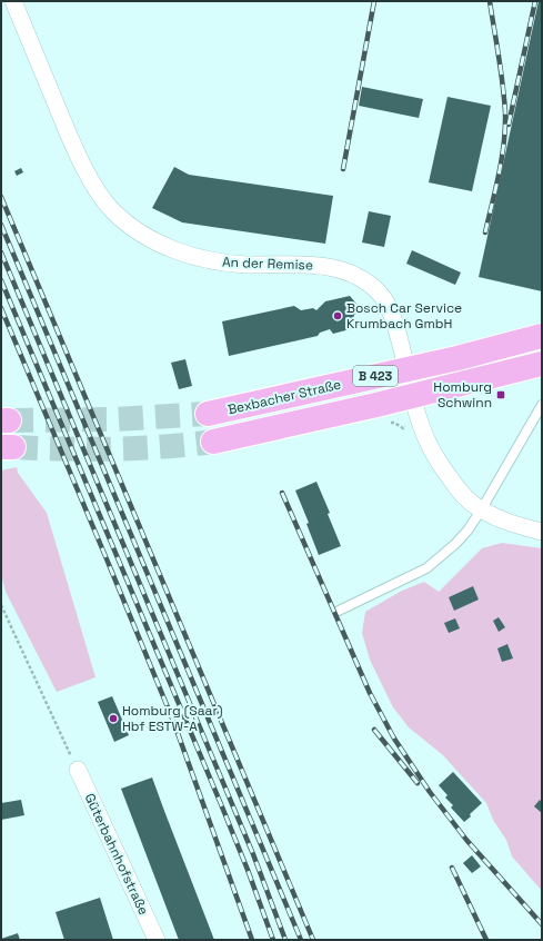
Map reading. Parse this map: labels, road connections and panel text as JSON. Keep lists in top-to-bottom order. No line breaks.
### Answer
{"streets":{"main road":["B 423","Bexbacher Straße"],"street":["An der Remise","Güterbahnhofstraße"]},"crossings":[["An der Remise","Bexbacher Straße"]],"places":{"other":["Bosch Car Service Krumbach GmbH","Homburg (Saar) Hbf ESTW-A"],"transit":["Homburg Schwinn"]}}
